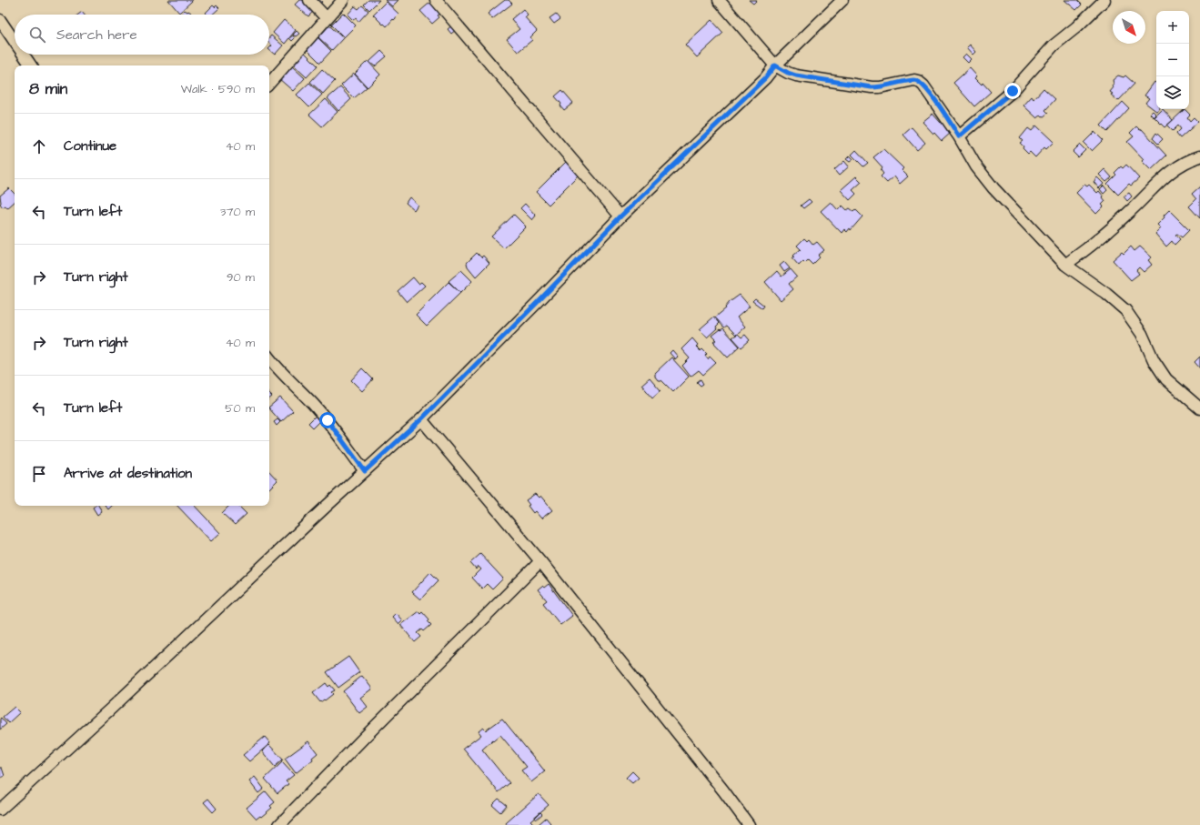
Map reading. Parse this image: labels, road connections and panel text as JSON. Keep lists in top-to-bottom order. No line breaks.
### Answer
{"north":"bottom right","page":{"map_buttons":["+","−"],"search":"Search here","heading":["8 min","Walk · 590 m"],"list":[["Continue","40 m"],["Turn left","370 m"],["Turn right","90 m"],["Turn right","40 m"],["Turn left","50 m"],"Arrive at destination"]}}
